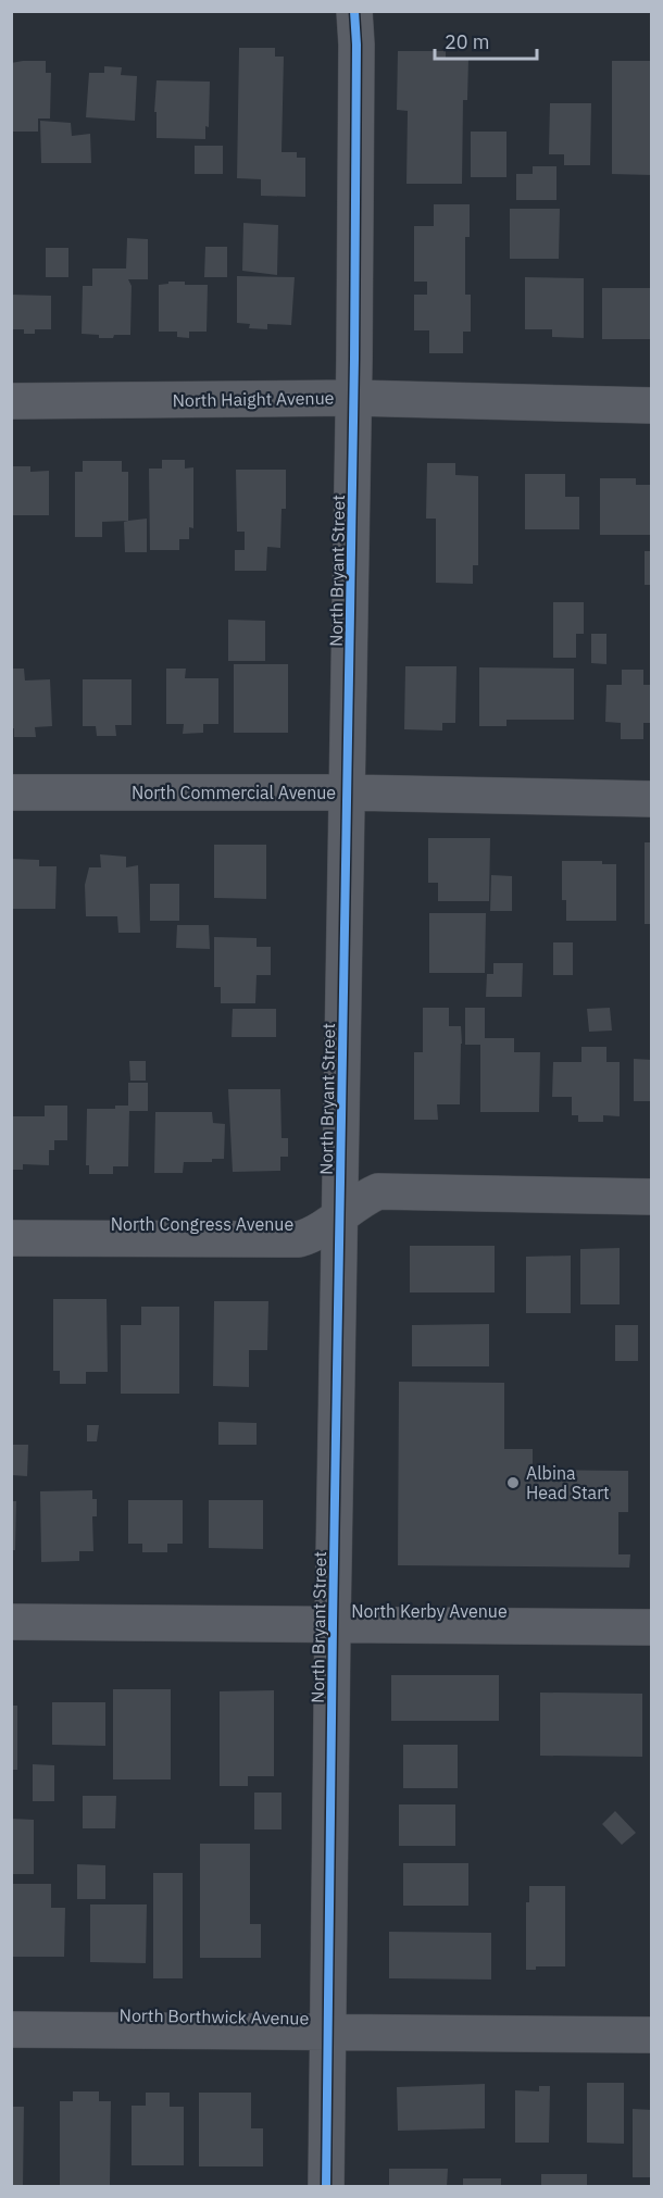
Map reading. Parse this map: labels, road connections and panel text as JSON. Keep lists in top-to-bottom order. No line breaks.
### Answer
{"streets":{"street":["North Haight Avenue","North Bryant Street","North Commercial Avenue","North Congress Avenue","North Kerby Avenue","North Borthwick Avenue"]},"crossings":[["North Haight Avenue","North Bryant Street"],["North Bryant Street","North Commercial Avenue"],["North Bryant Street","North Congress Avenue"],["North Bryant Street","North Kerby Avenue"],["North Bryant Street","North Borthwick Avenue"]],"places":["Albina Head Start"],"scale_bar":"20 m"}
